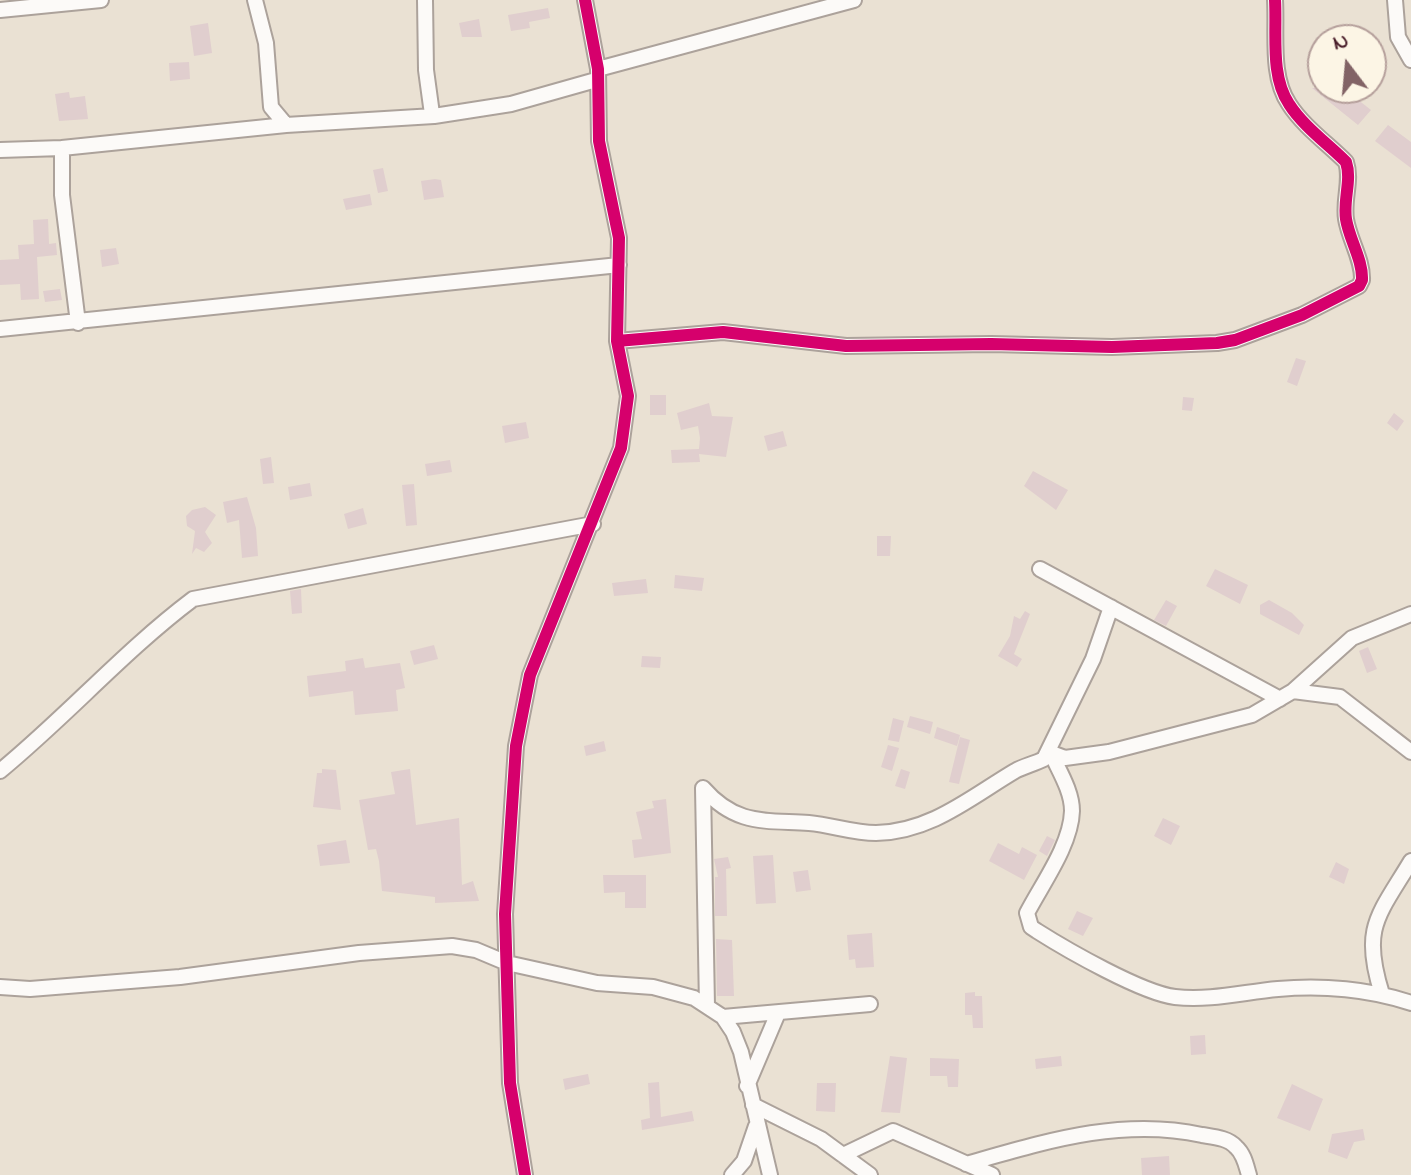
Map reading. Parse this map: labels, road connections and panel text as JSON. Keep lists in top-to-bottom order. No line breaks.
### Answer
{"north":"top"}
